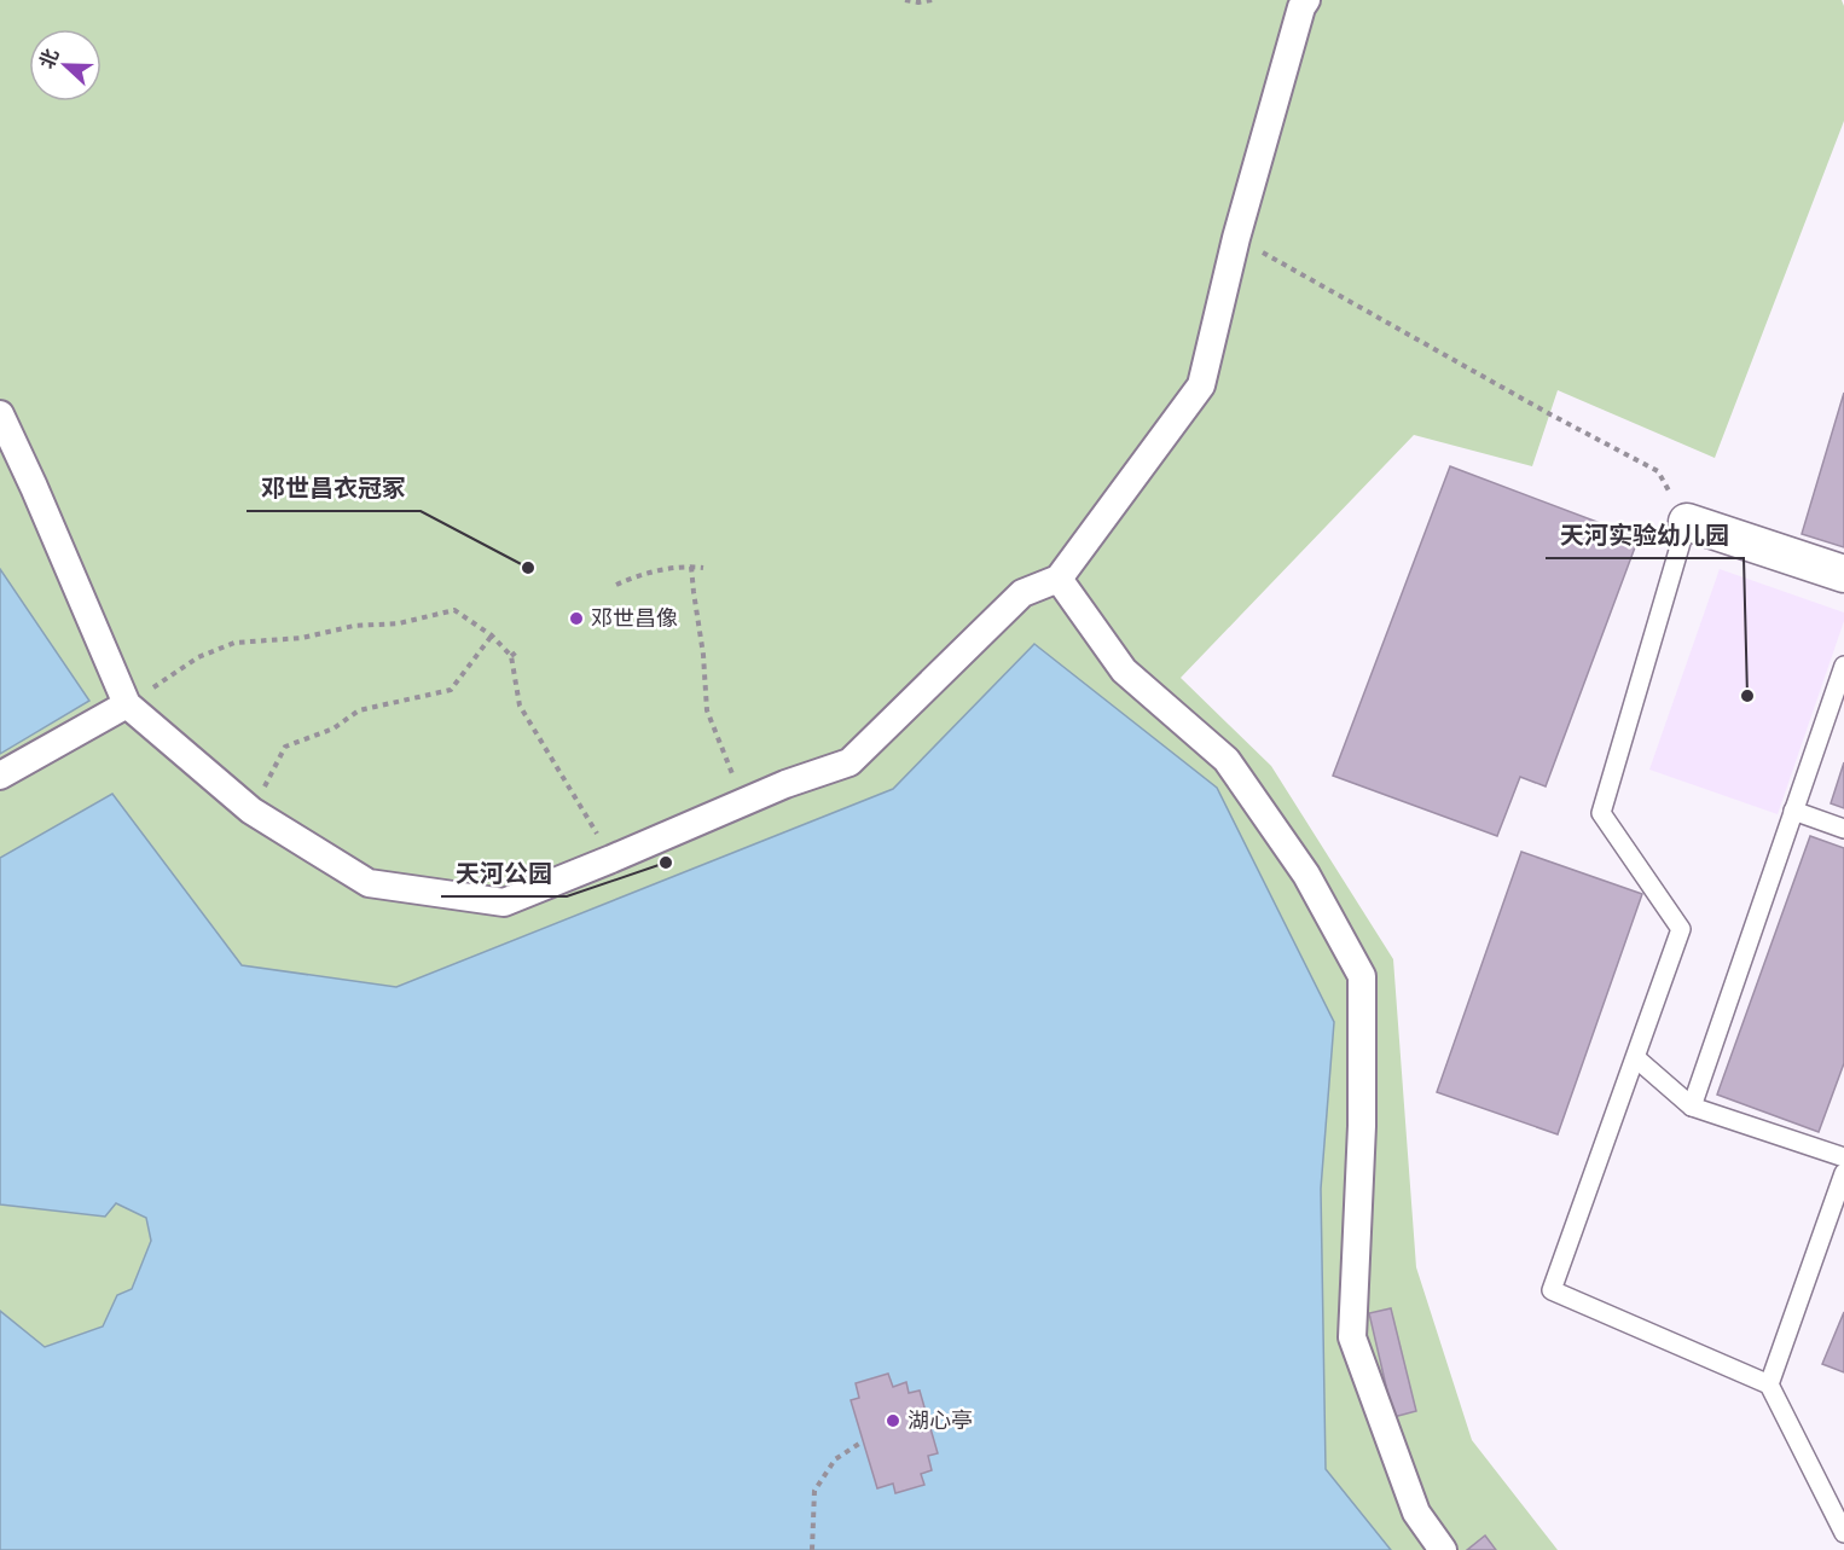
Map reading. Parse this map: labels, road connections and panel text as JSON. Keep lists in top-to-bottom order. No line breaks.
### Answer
{"places":["邓世昌衣冠冢","邓世昌像","天河实验幼儿园","天河公园","湖心亭"],"north":"left"}
